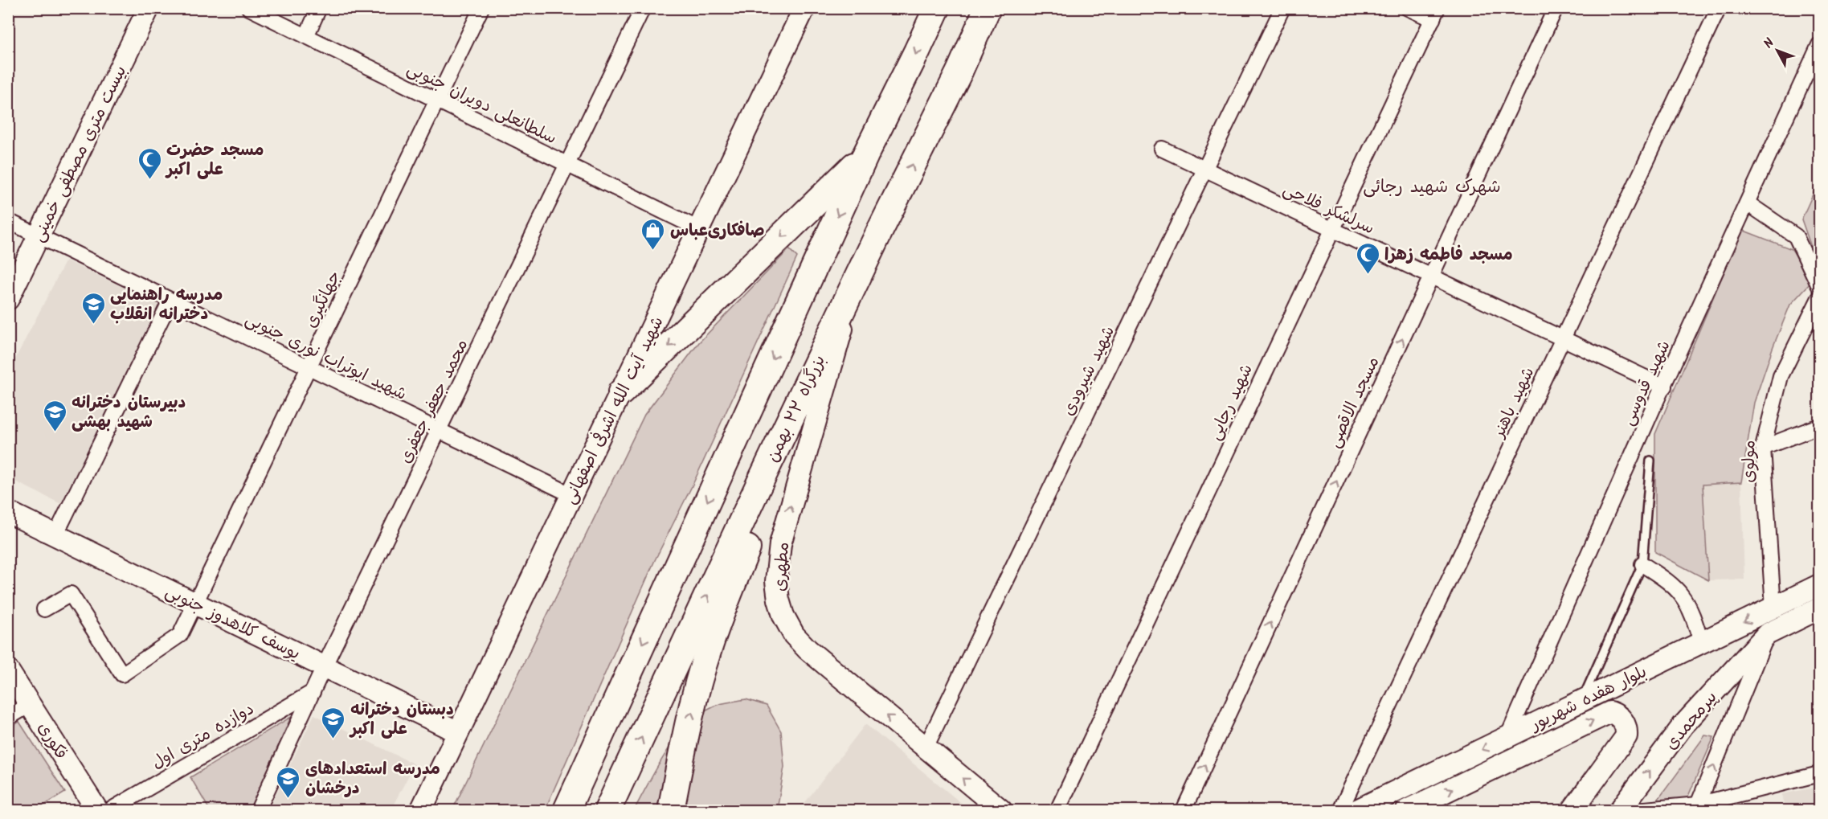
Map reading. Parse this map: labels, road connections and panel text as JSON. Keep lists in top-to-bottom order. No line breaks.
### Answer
{"streets":{"highway":["بزرگراه ۲۲ بهمن"],"main road":["بیست متری مصطفی خمینی","شهید آیت الله اشرفی اصفهانی","مطهری","یوسف کلاهدوز جنوبی","بلوار هفده شهریور","پیرمحمدی","فکوری"],"street":["سلطانعلی دویران جنوبی","سرلشکر فلاحی","جهانگیری","شهید ابوتراب نوری جنوبی","شهید شیرودی","شهید قدوسی","محمد جعفر جعفری","شهید رجایی","مسجد الاقصی","شهید باهنر","مولوی","دوازده متری اول"]},"crossings":[["سلطانعلی دویران جنوبی","جهانگیری"],["سلطانعلی دویران جنوبی","محمد جعفر جعفری"],["سلطانعلی دویران جنوبی","شهید آیت الله اشرفی اصفهانی"],["بیست متری مصطفی خمینی","شهید ابوتراب نوری جنوبی"],["سرلشکر فلاحی","شهید شیرودی"],["سرلشکر فلاحی","شهید قدوسی"],["سرلشکر فلاحی","شهید رجایی"],["سرلشکر فلاحی","مسجد الاقصی"],["سرلشکر فلاحی","شهید باهنر"],["جهانگیری","شهید ابوتراب نوری جنوبی"],["جهانگیری","یوسف کلاهدوز جنوبی"],["شهید ابوتراب نوری جنوبی","محمد جعفر جعفری"],["شهید ابوتراب نوری جنوبی","شهید آیت الله اشرفی اصفهانی"],["شهید شیرودی","مطهری"],["شهید قدوسی","بلوار هفده شهریور"],["محمد جعفر جعفری","یوسف کلاهدوز جنوبی"],["محمد جعفر جعفری","دوازده متری اول"],["شهید آیت الله اشرفی اصفهانی","یوسف کلاهدوز جنوبی"],["مولوی","بلوار هفده شهریور"]],"one_way":["مسجد الاقصی","مطهری","پیرمحمدی"],"districts":["شهرک شهید رجائی"],"places":{"mosque":["مسجد حضرت علی اکبر","مسجد فاطمه زهرا"],"shop":["صافکاری‌عباس"],"school or university":["مدرسه راهنمایی دخترانه انقلاب","دبیرستان دخترانه شهید بهشی","دبستان دخترانه علی اکبر","مدرسه استعدادهای درخشان"]},"north":"top left"}
